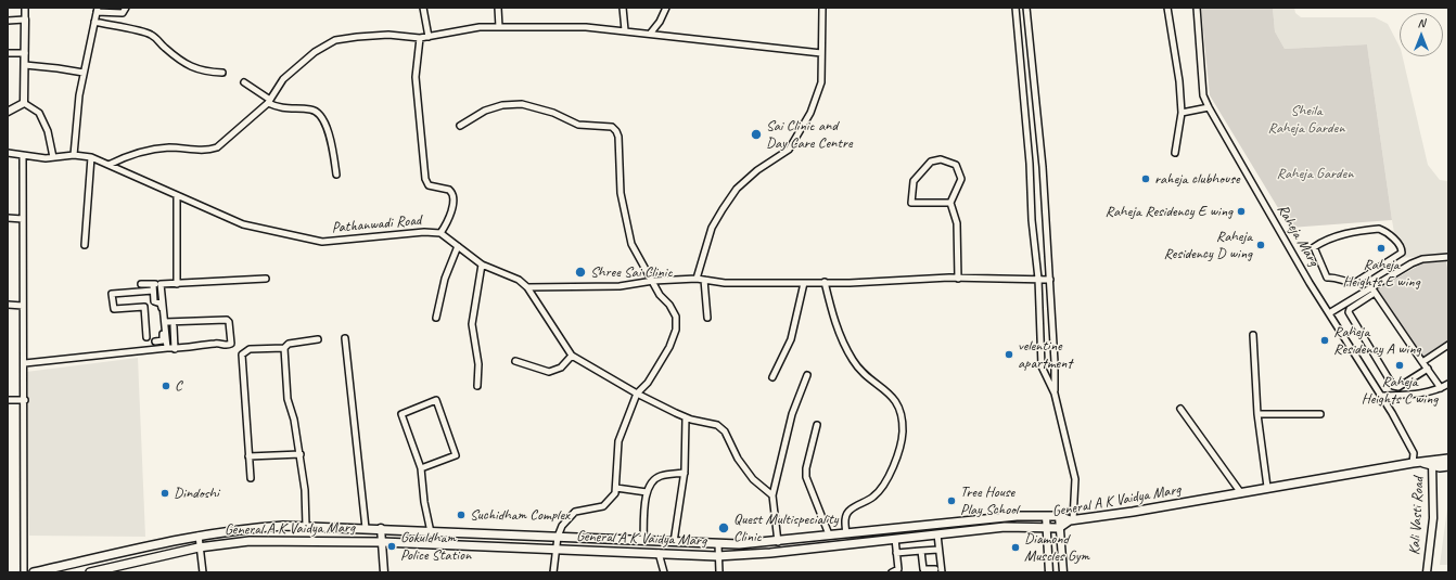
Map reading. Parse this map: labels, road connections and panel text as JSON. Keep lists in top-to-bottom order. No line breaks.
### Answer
{"streets":{"main road":["General A K Vaidya Marg"],"street":["Pathanwadi Road","Raheja Marg","Kali Vasti Road"]},"crossings":[["Raheja Marg","General A K Vaidya Marg"],["General A K Vaidya Marg","Kali Vasti Road"]],"parks":["Sheila Raheja Garden","Raheja Garden"],"places":["Sai Clinic and Day Care Centre","raheja clubhouse","Raheja Residency E wing","Raheja Residency D wing","Raheja Heights E wing","Shree Sai Clinic","Raheja Residency A wing","velentine apartment","Raheja Heights C wing","C","Dindoshi","Tree House Play School","Suchidham Complex","Quest Multispeciality Clinic","Gokuldham Police Station","Diamond Muscles Gym"],"north":"top"}
